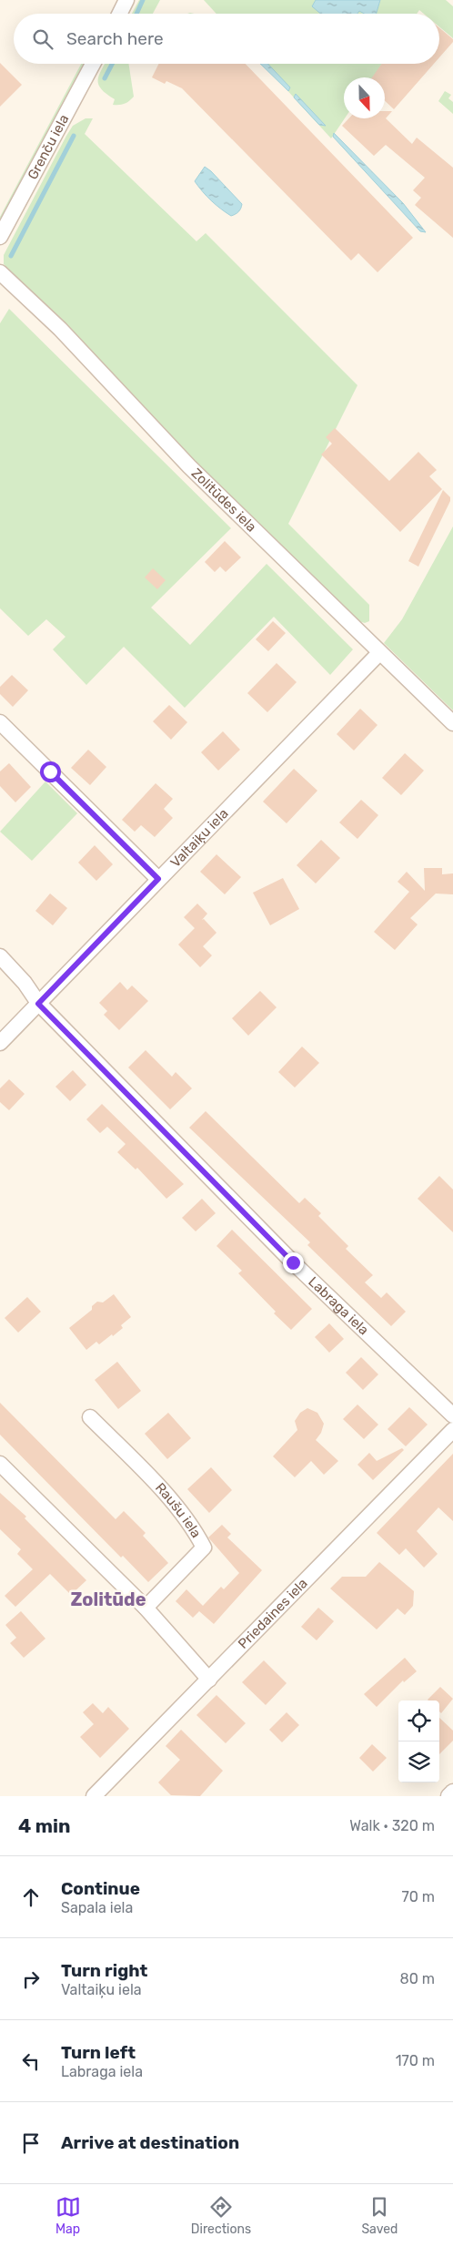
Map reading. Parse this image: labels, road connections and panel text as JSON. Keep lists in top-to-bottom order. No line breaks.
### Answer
{"streets":{"street":["Grenču iela","Zolitūdes iela","Valtaiķu iela","Labraga iela","Raušu iela","Priedaines iela"]},"crossings":[["Zolitūdes iela","Valtaiķu iela"],["Valtaiķu iela","Labraga iela"]],"districts":["Zolitūde"],"north":"bottom","page":{"search":"Search here","heading":["4 min","Walk · 320 m"],"list":[["Continue","Sapala iela","70 m"],["Turn right","Valtaiķu iela","80 m"],["Turn left","Labraga iela","170 m"],"Arrive at destination"],"nav":["Map","Directions","Saved"]}}
